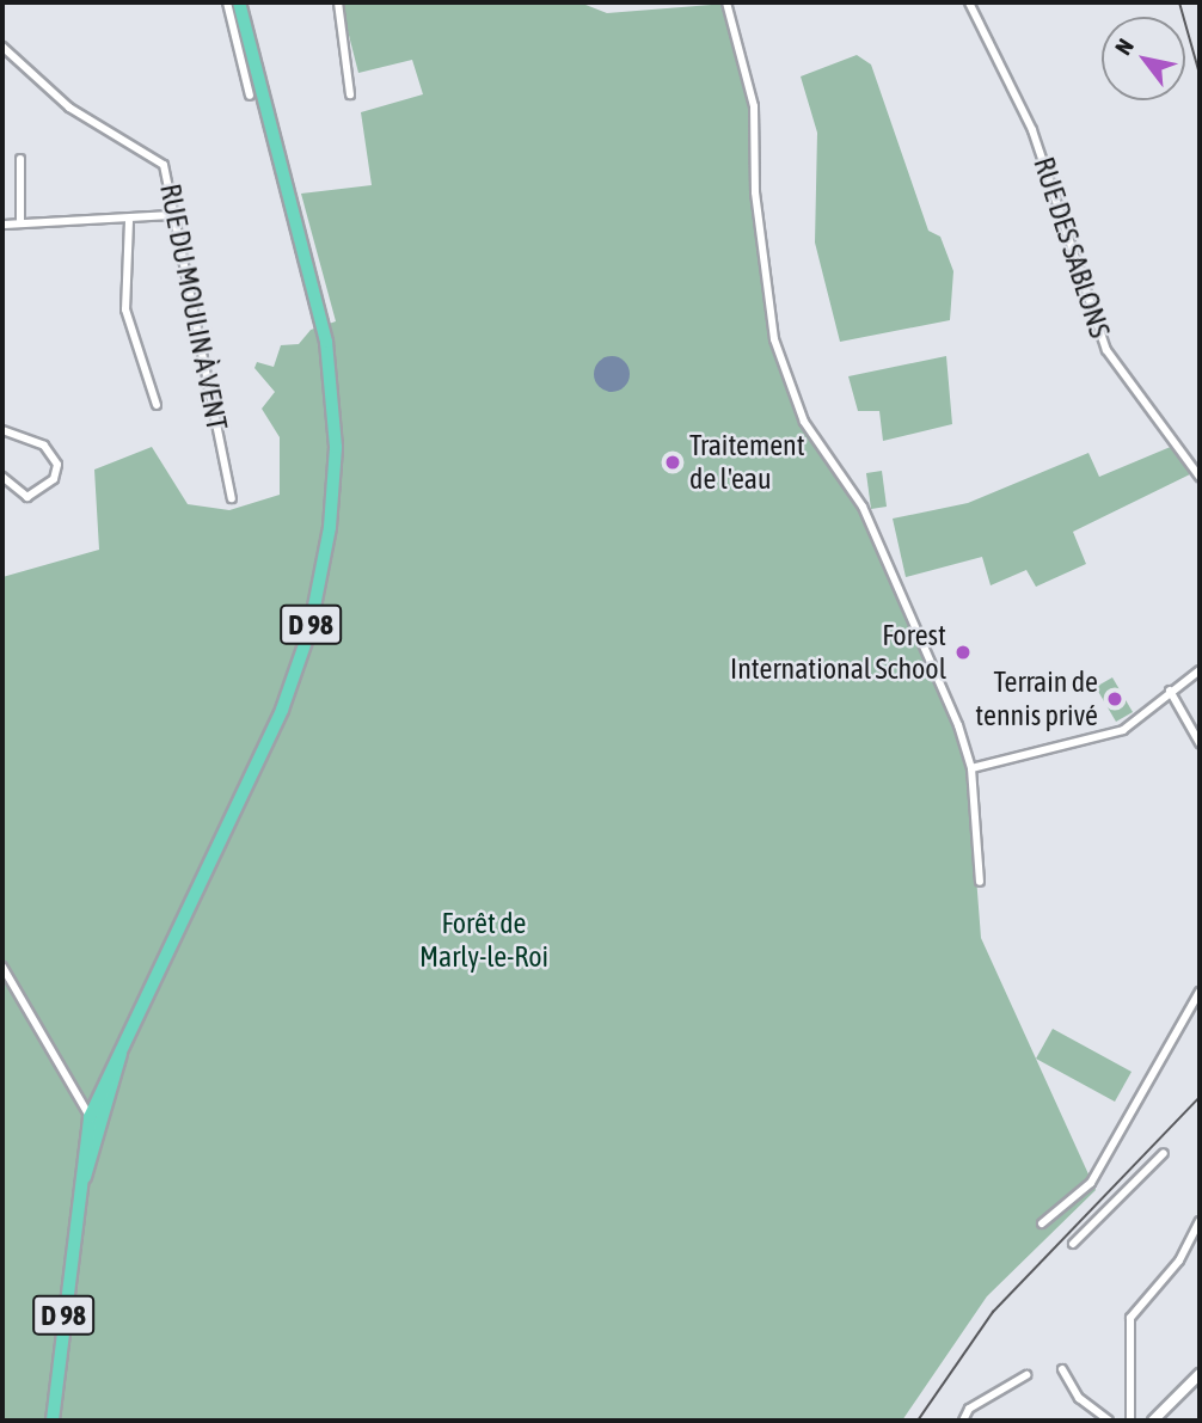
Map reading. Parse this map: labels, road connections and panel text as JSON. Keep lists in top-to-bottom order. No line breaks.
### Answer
{"streets":{"main road":["D 98"],"street":["RUE DES SABLONS","RUE DU MOULIN À VENT"]},"parks":["Forêt de Marly-le-Roi"],"places":["Traitement de l'eau","Forest International School","Terrain de tennis privé"],"north":"top left"}
